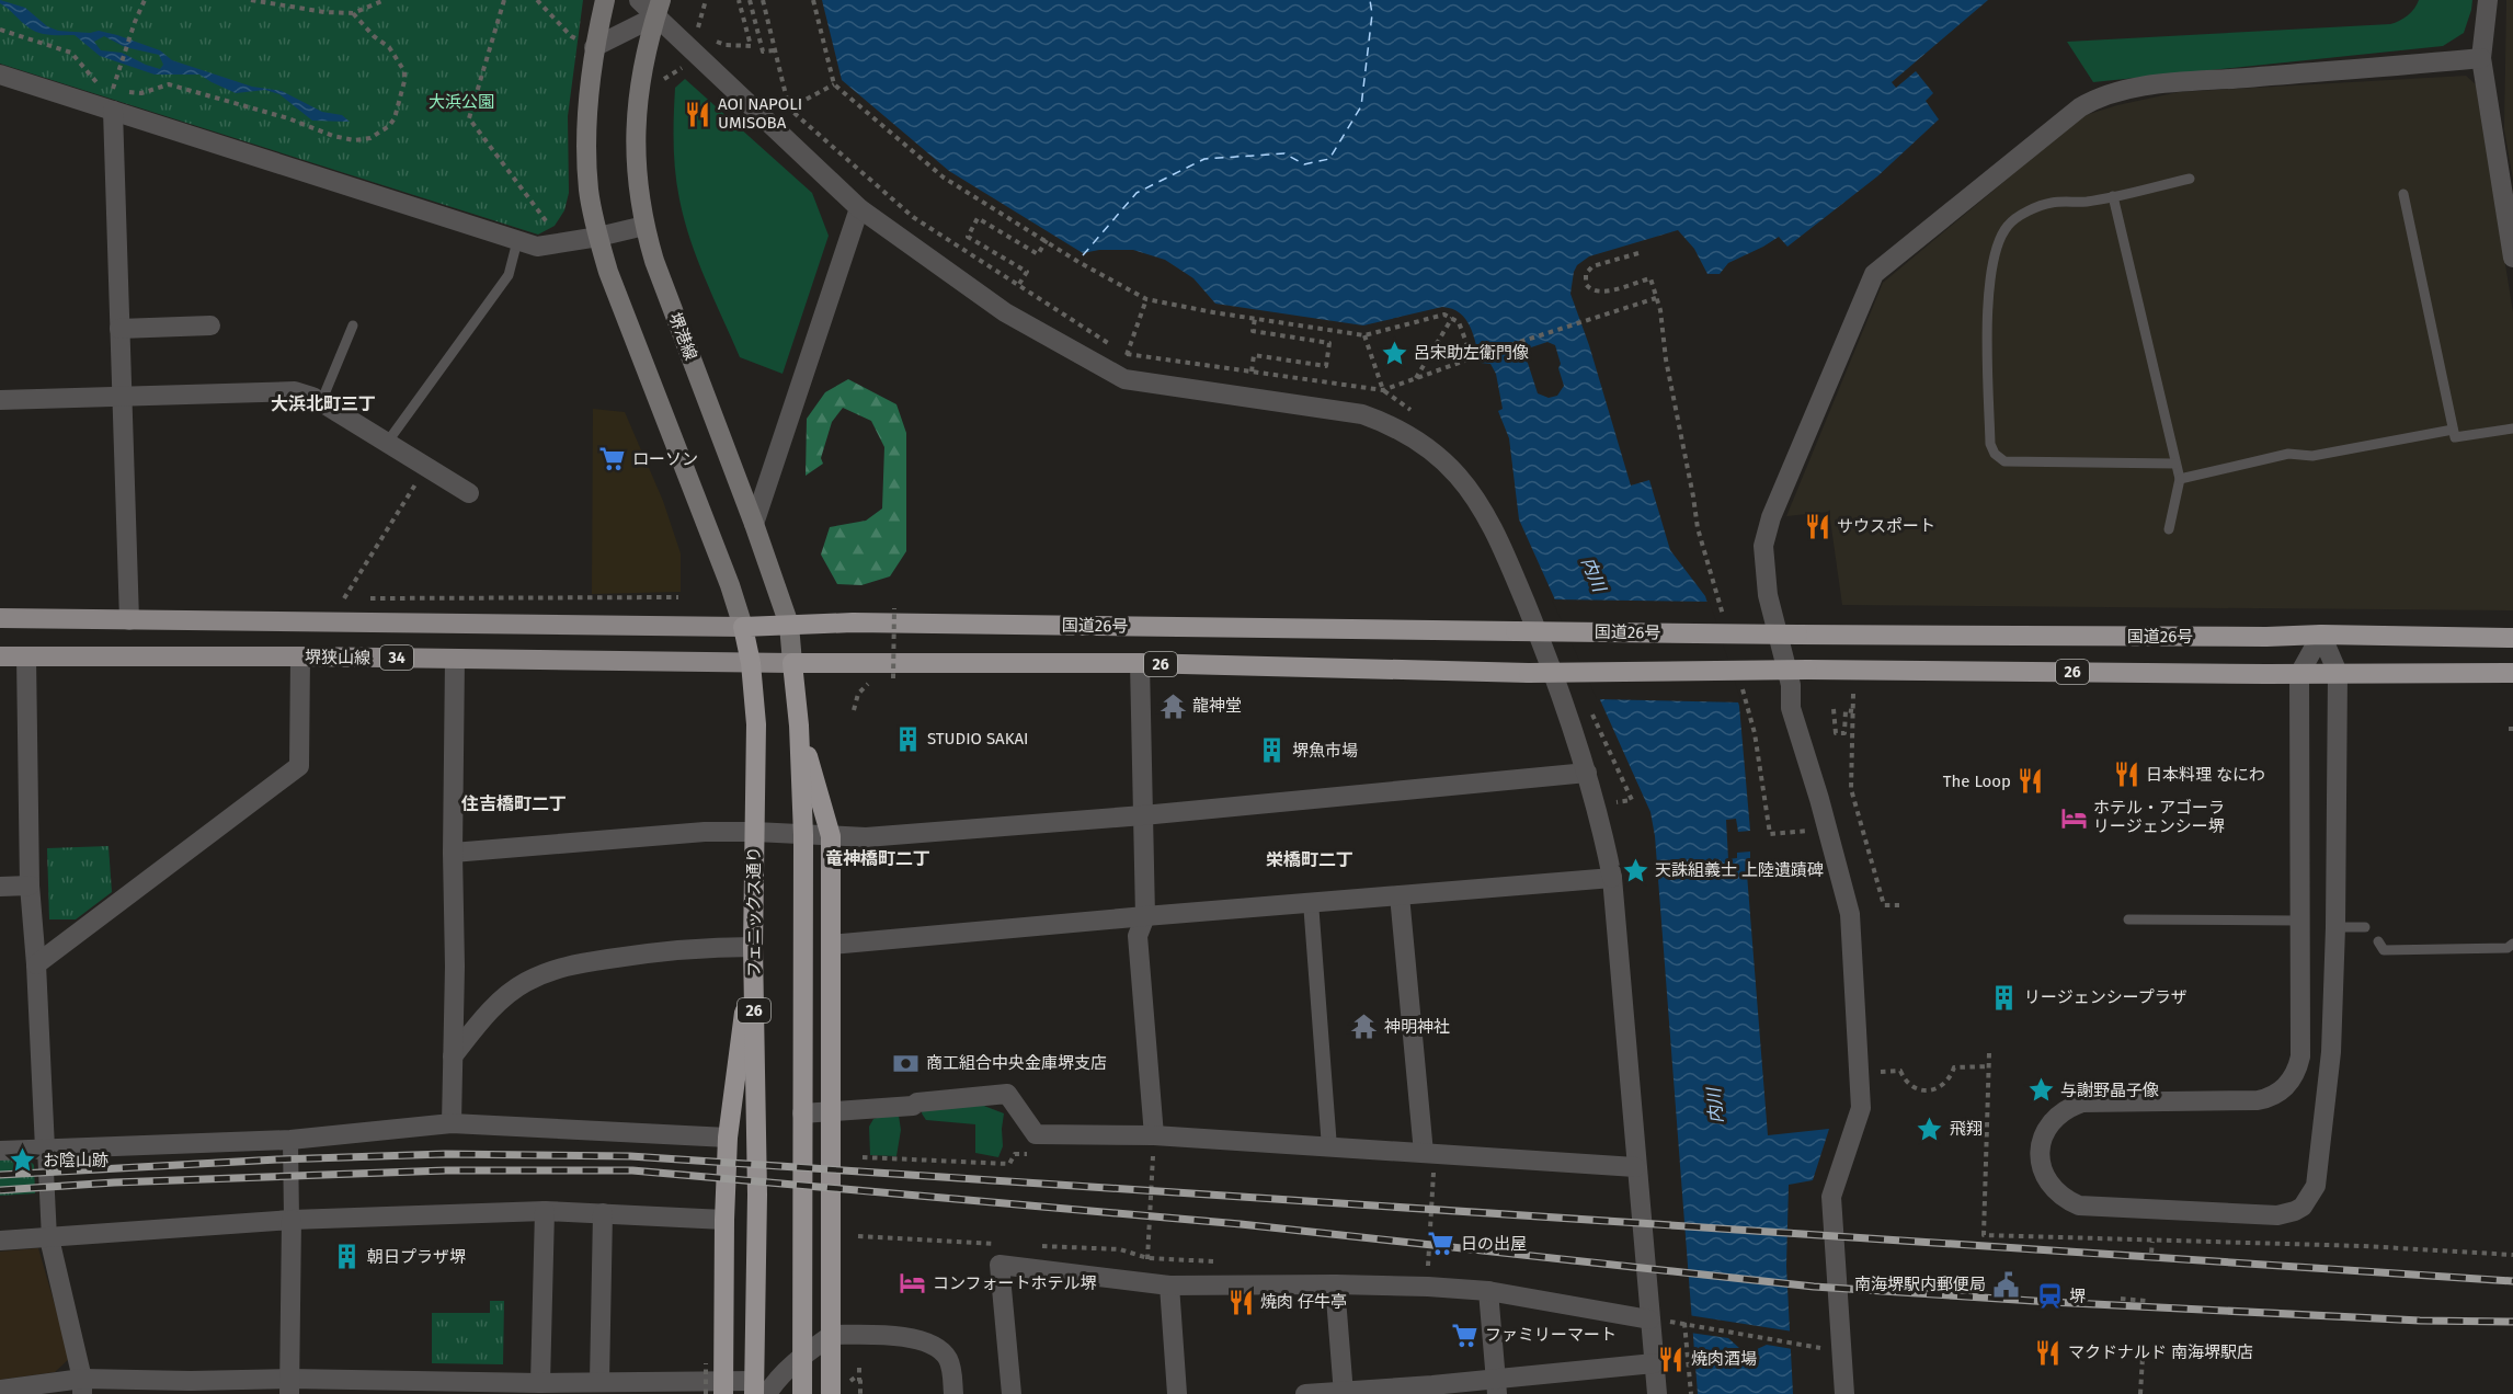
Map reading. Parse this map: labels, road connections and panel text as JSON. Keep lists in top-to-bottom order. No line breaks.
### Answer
{"streets":{"highway":["国道26号","26","フェニックス通り"],"main road":["堺港線","堺狭山線","34"]},"crossings":[["堺港線","国道26号"],["堺港線","堺狭山線"],["堺港線","26"],["国道26号","34"],["国道26号","フェニックス通り"],["堺狭山線","26"],["堺狭山線","フェニックス通り"],["34","フェニックス通り"],["26","フェニックス通り"]],"districts":["大浜北町三丁","住吉橋町二丁","竜神橋町二丁","栄橋町二丁"],"water":["内川"],"parks":["大浜公園"],"places":{"restaurant":["AOI NAPOLI UMISOBA","サウスポート","日本料理 なにわ","The Loop","焼肉 仔牛亭","マクドナルド 南海堺駅店","焼肉酒場"],"place":["呂宋助左衛門像","天誅組義士 上陸遺蹟碑","与謝野晶子像","飛翔","お陰山跡"],"supermarket":["ローソン","日の出屋","ファミリーマート"],"temple":["龍神堂","神明神社"],"building":["STUDIO SAKAI","堺魚市場","リージェンシープラザ","朝日プラザ堺"],"hotel":["ホテル・アゴーラ リージェンシー堺","コンフォートホテル堺"],"bank":["商工組合中央金庫堺支店"],"public building":["南海堺駅内郵便局"],"station":["堺"]}}
